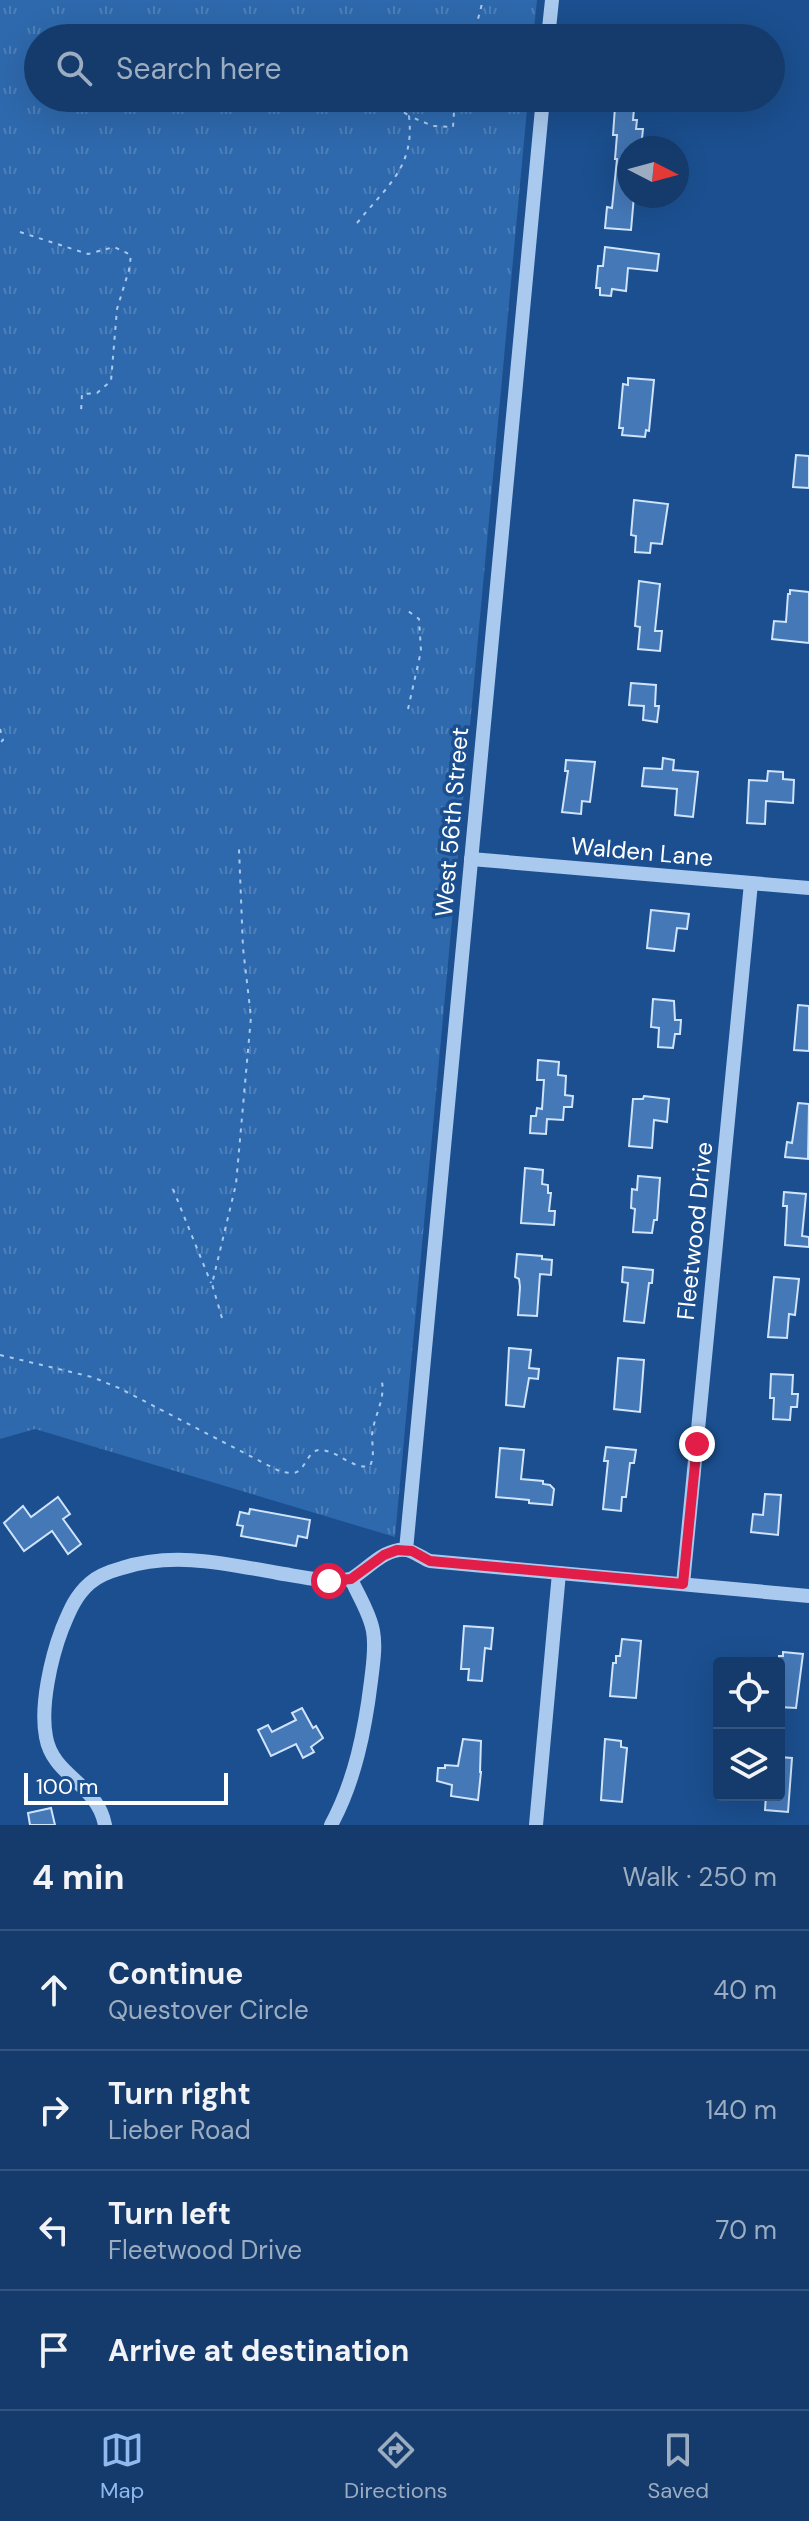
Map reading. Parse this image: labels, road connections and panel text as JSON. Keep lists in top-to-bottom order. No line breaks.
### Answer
{"streets":{"street":["West 56th Street","Walden Lane","Fleetwood Drive"]},"crossings":[["West 56th Street","Walden Lane"],["Walden Lane","Fleetwood Drive"]],"scale_bar":"100 m","north":"right","page":{"search":"Search here","scale":"100 m","heading":["4 min","Walk · 250 m"],"list":[["Continue","Questover Circle","40 m"],["Turn right","Lieber Road","140 m"],["Turn left","Fleetwood Drive","70 m"],"Arrive at destination"],"nav":["Map","Directions","Saved"]}}
